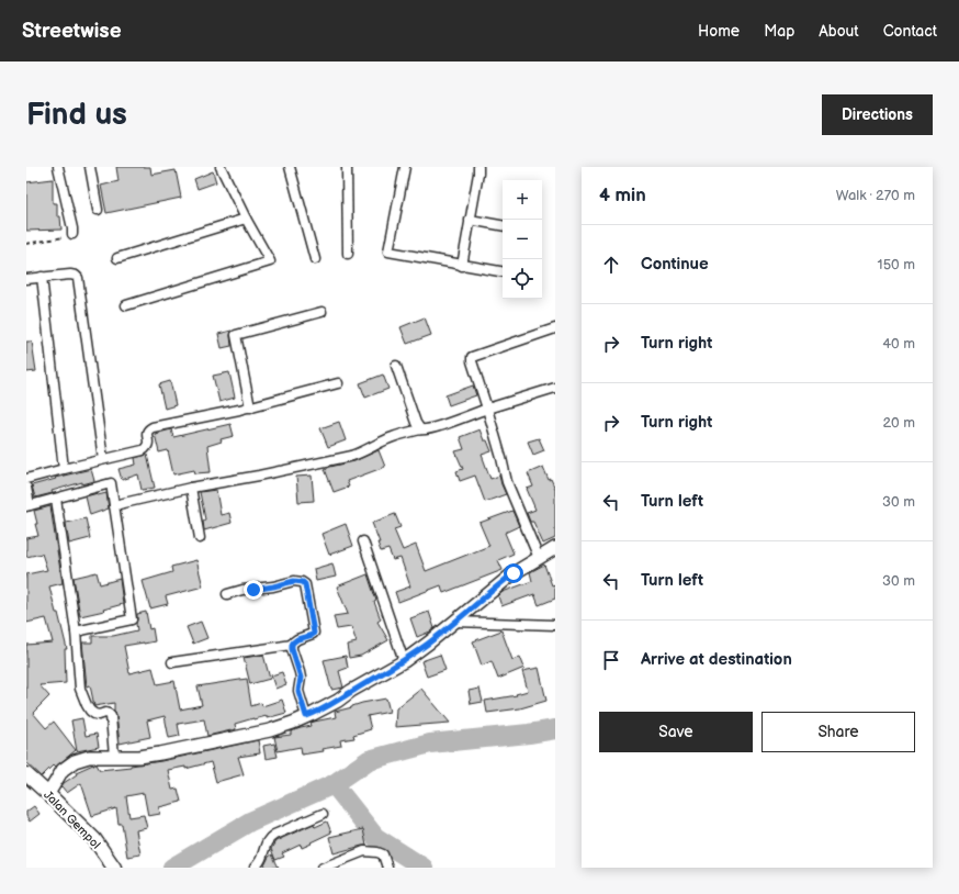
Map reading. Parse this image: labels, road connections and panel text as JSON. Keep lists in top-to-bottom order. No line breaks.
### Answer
{"streets":{"main road":["Jalan Gempol"]},"page":{"header":"Streetwise","nav":["Home","Map","About","Contact"],"buttons":["Directions",["Save","Share"]],"title":"Find us","heading":["4 min","Walk · 270 m"],"map_buttons":["+","−"],"list":[["Continue","150 m"],["Turn right","40 m"],["Turn right","20 m"],["Turn left","30 m"],["Turn left","30 m"],"Arrive at destination"]}}
